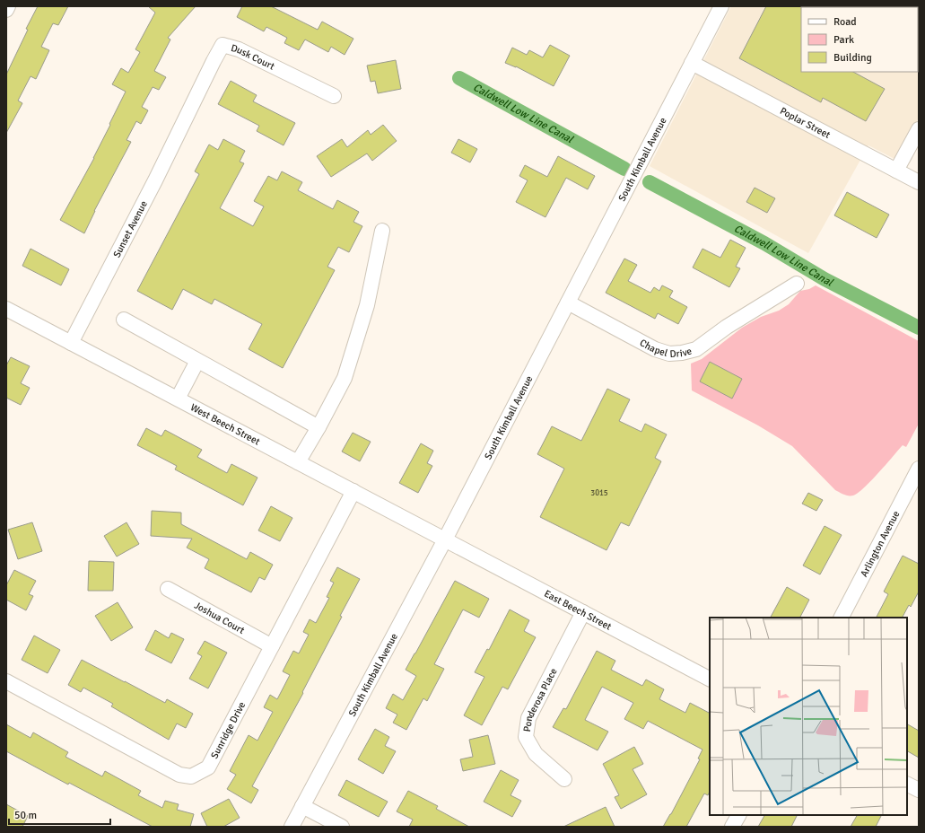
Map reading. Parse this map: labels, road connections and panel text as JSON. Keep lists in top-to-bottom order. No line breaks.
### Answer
{"streets":{"street":["Dusk Court","Poplar Street","South Kimball Avenue","Sunset Avenue","Chapel Drive","West Beech Street","Arlington Avenue","East Beech Street","Joshua Court","Ponderosa Place","Sunridge Drive"]},"crossings":[["Dusk Court","Sunset Avenue"],["Poplar Street","South Kimball Avenue"],["South Kimball Avenue","Chapel Drive"],["South Kimball Avenue","West Beech Street"],["South Kimball Avenue","East Beech Street"],["Sunset Avenue","West Beech Street"],["West Beech Street","East Beech Street"],["West Beech Street","Sunridge Drive"],["East Beech Street","Ponderosa Place"],["Joshua Court","Sunridge Drive"]],"water":["Caldwell Low Line Canal"],"house_numbers":["3015"],"legend":["Road","Park","Building"],"scale_bar":"50 m"}
